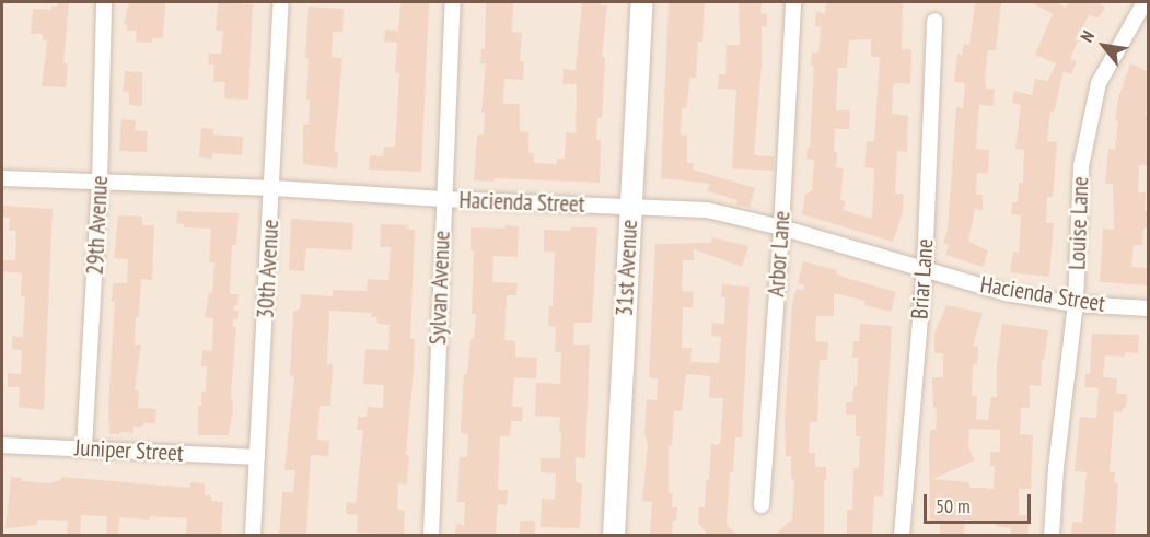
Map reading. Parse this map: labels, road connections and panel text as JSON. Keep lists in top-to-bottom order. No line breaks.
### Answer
{"streets":{"street":["Hacienda Street","Louise Lane","29th Avenue","Arbor Lane","31st Avenue","30th Avenue","Briar Lane","Sylvan Avenue","Juniper Street"]},"crossings":[["Hacienda Street","Louise Lane"],["Hacienda Street","29th Avenue"],["Hacienda Street","Arbor Lane"],["Hacienda Street","31st Avenue"],["Hacienda Street","30th Avenue"],["Hacienda Street","Briar Lane"],["Hacienda Street","Sylvan Avenue"],["29th Avenue","Juniper Street"],["30th Avenue","Juniper Street"]],"scale_bar":"50 m","north":"top left"}
